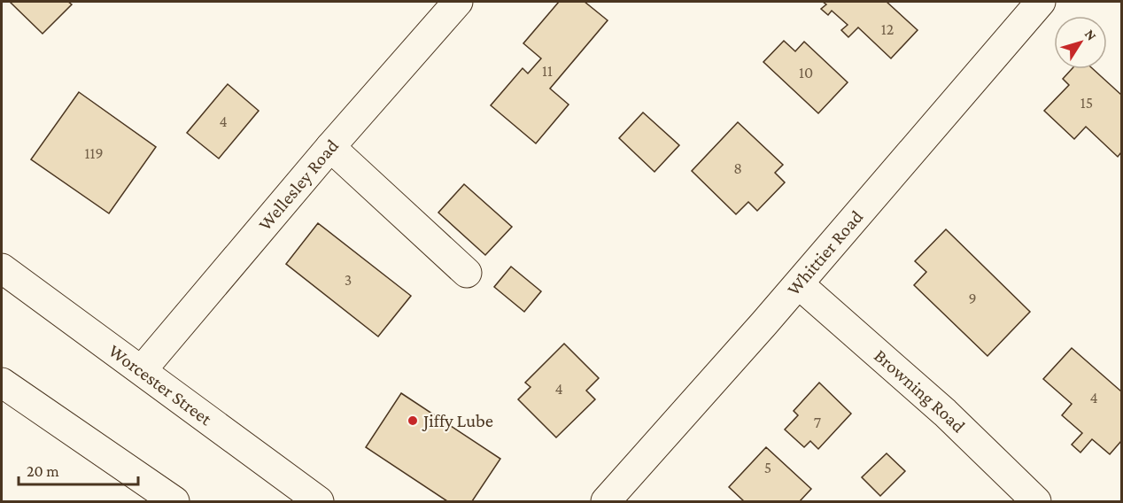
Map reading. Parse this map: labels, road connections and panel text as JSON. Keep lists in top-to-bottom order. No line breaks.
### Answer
{"streets":{"main road":["Wellesley Road","Whittier Road","Worcester Street","Browning Road"]},"crossings":[["Wellesley Road","Worcester Street"],["Whittier Road","Browning Road"]],"places":["Jiffy Lube"],"house_numbers":["12","11","10","15","4","119","8","3","9","4","4","7","5"],"scale_bar":"20 m","north":"top right"}
